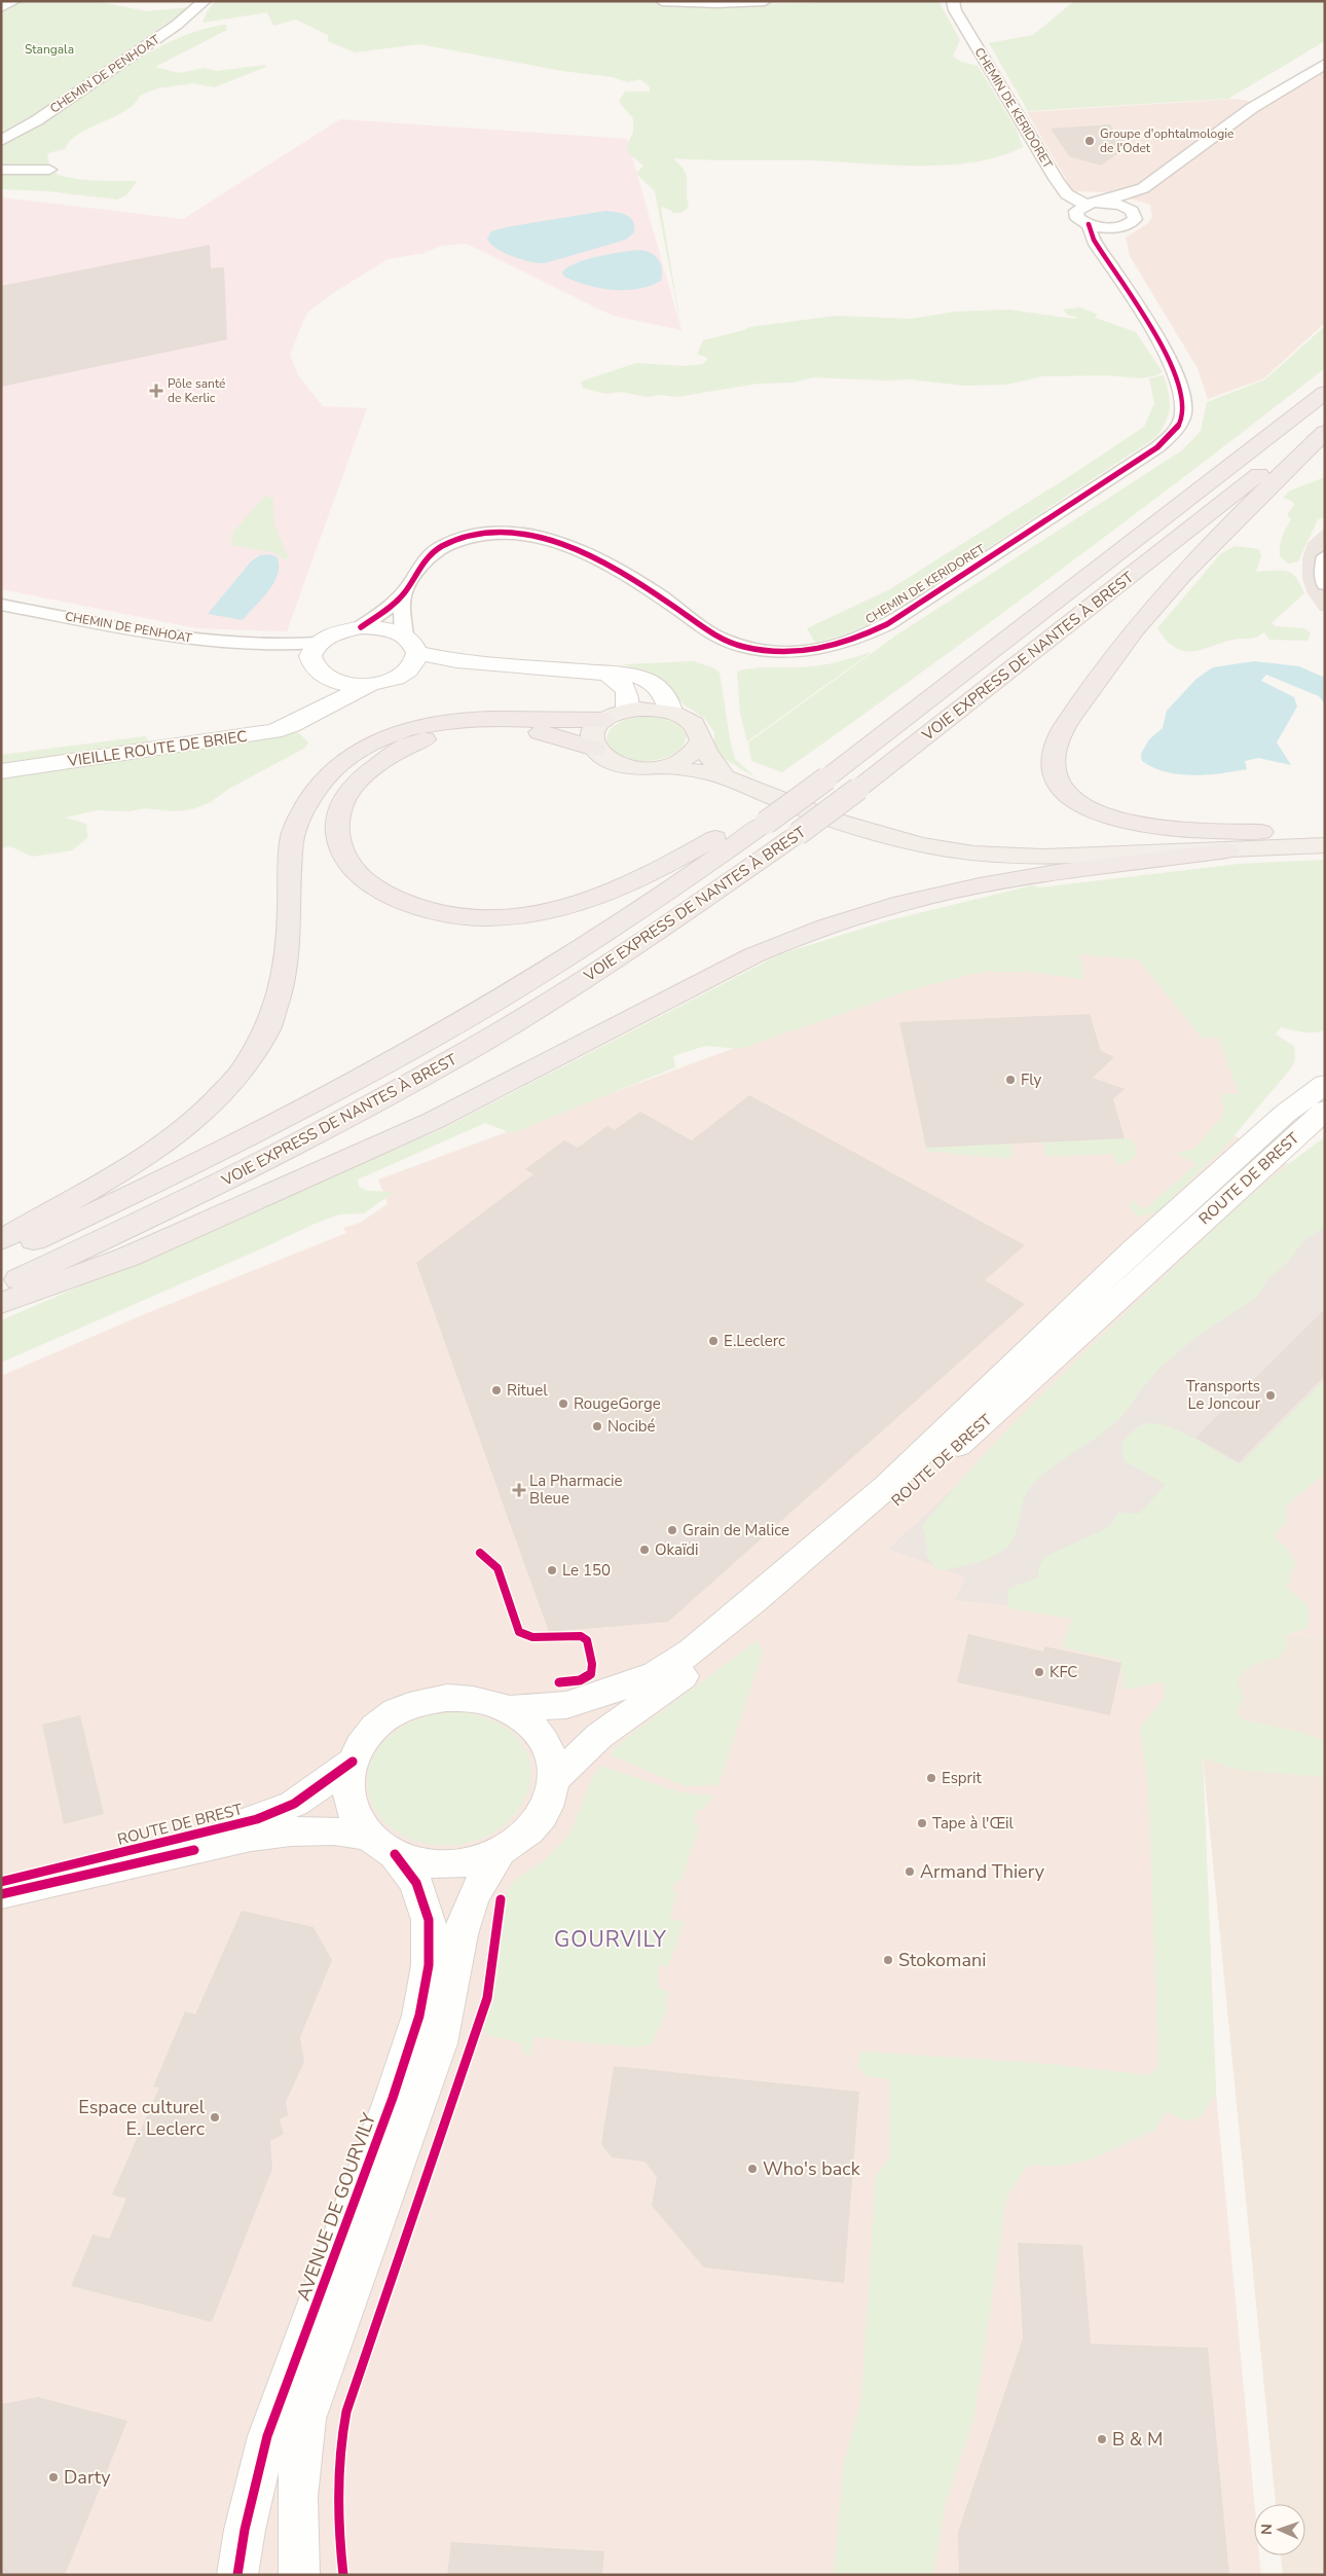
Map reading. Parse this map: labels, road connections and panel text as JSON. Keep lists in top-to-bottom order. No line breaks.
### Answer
{"streets":{"highway":["VOIE EXPRESS DE NANTES À BREST"],"main road":["VIEILLE ROUTE DE BRIEC","ROUTE DE BREST","AVENUE DE GOURVILY"],"street":["CHEMIN DE PENHOAT","CHEMIN DE KERIDORET"]},"crossings":[["ROUTE DE BREST","AVENUE DE GOURVILY"]],"districts":["GOURVILY"],"parks":["Stangala"],"places":{"other":["Groupe d'ophtalmologie de l'Odet","Fly","E.Leclerc","Rituel","Transports Le Joncour","RougeGorge","Nocibé","Grain de Malice","Okaïdi","Le 150","KFC","Esprit","Tape à l'Œil","Armand Thiery","Stokomani","Espace culturel E. Leclerc","Who's back","B & M","Darty"],"health":["Pôle santé de Kerlic","La Pharmacie Bleue"]},"north":"left"}
